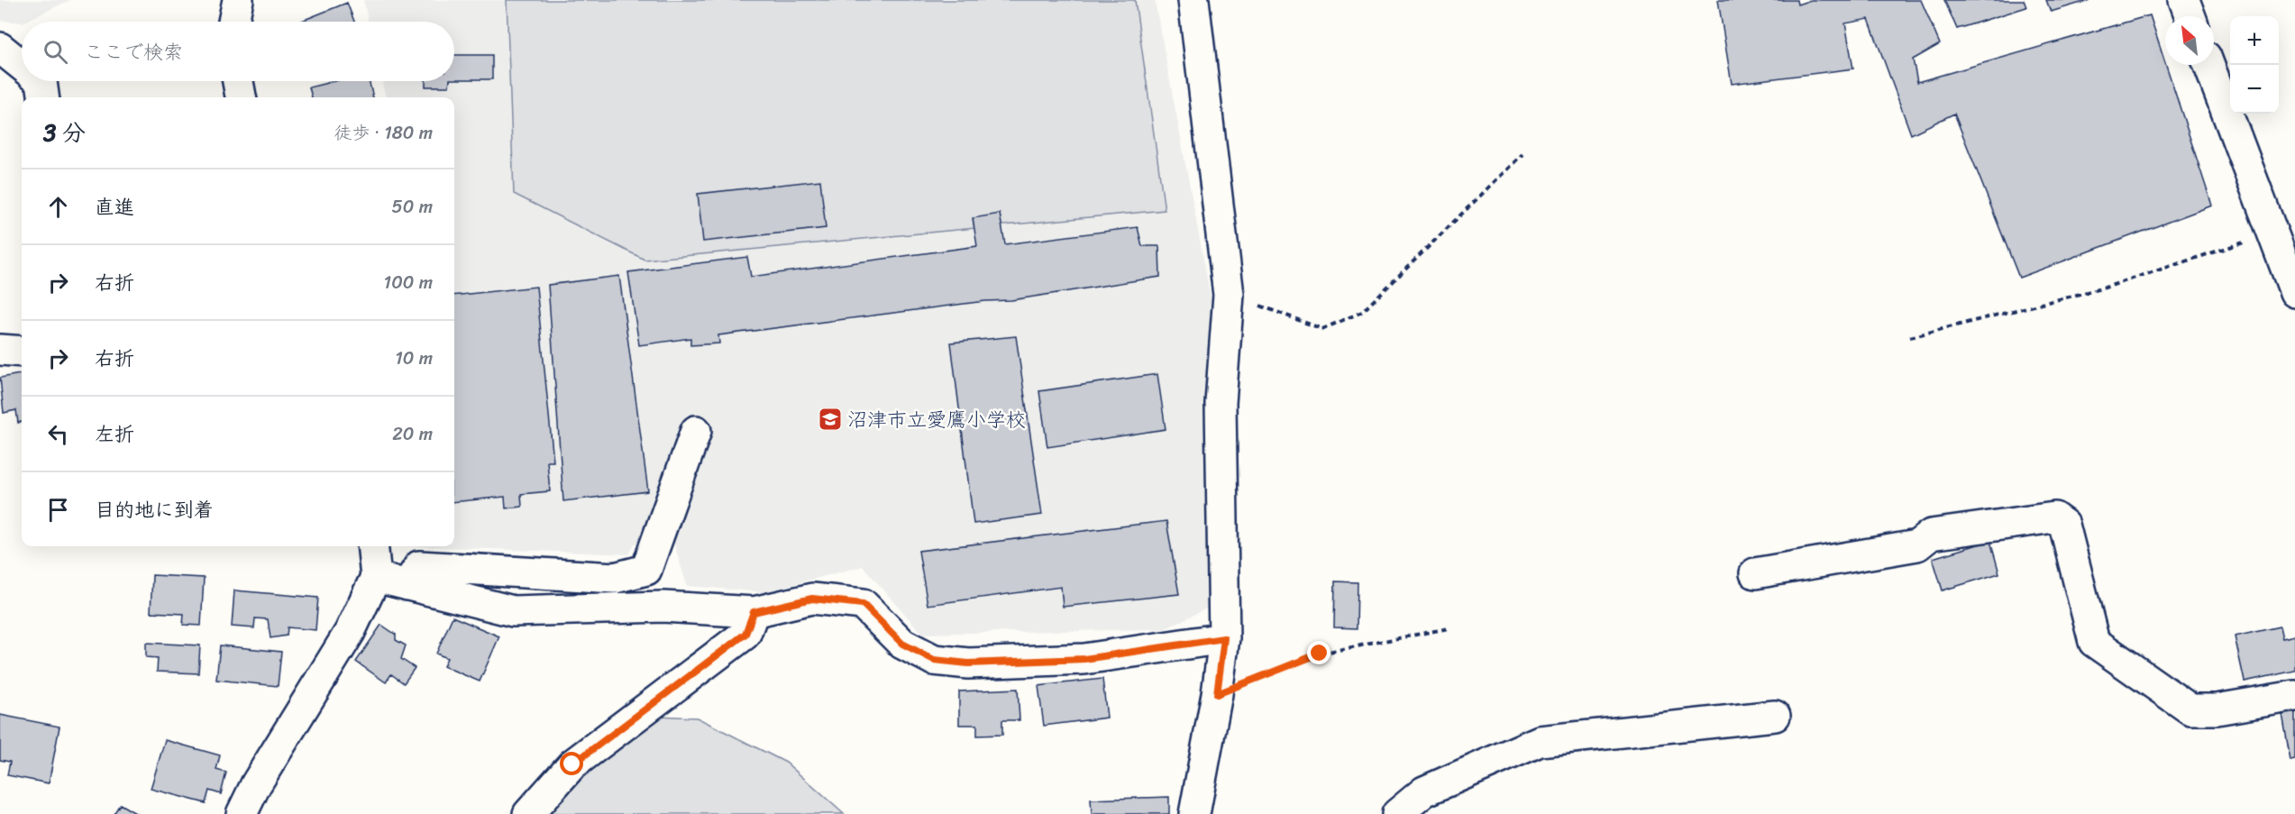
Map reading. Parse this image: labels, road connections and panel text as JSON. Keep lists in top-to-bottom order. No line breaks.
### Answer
{"places":{"school or university":["沼津市立愛鷹小学校"]},"north":"top left","page":{"map_buttons":["+","−"],"search":"ここで検索","heading":["3 分","徒歩 · 180 m"],"list":[["直進","50 m"],["右折","100 m"],["右折","10 m"],["左折","20 m"],"目的地に到着"]}}
